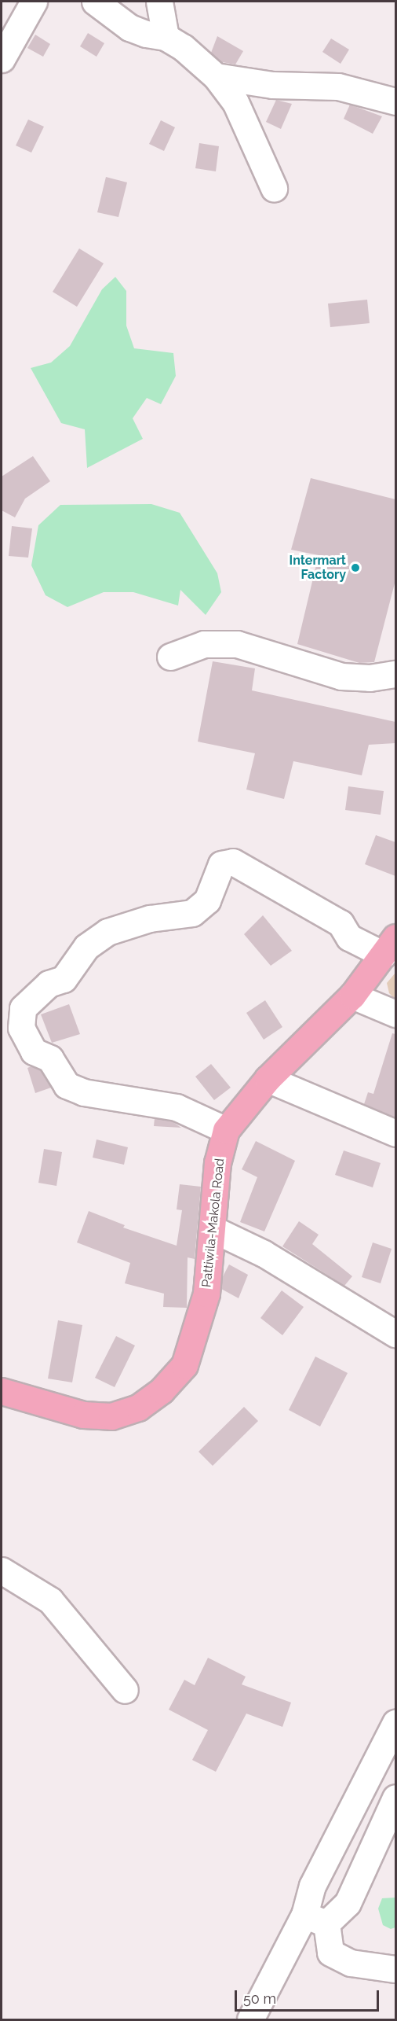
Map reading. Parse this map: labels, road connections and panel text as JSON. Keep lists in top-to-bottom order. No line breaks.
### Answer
{"streets":{"main road":["Pattiwila-Makola Road"]},"places":["Intermart Factory"],"scale_bar":"50 m"}
